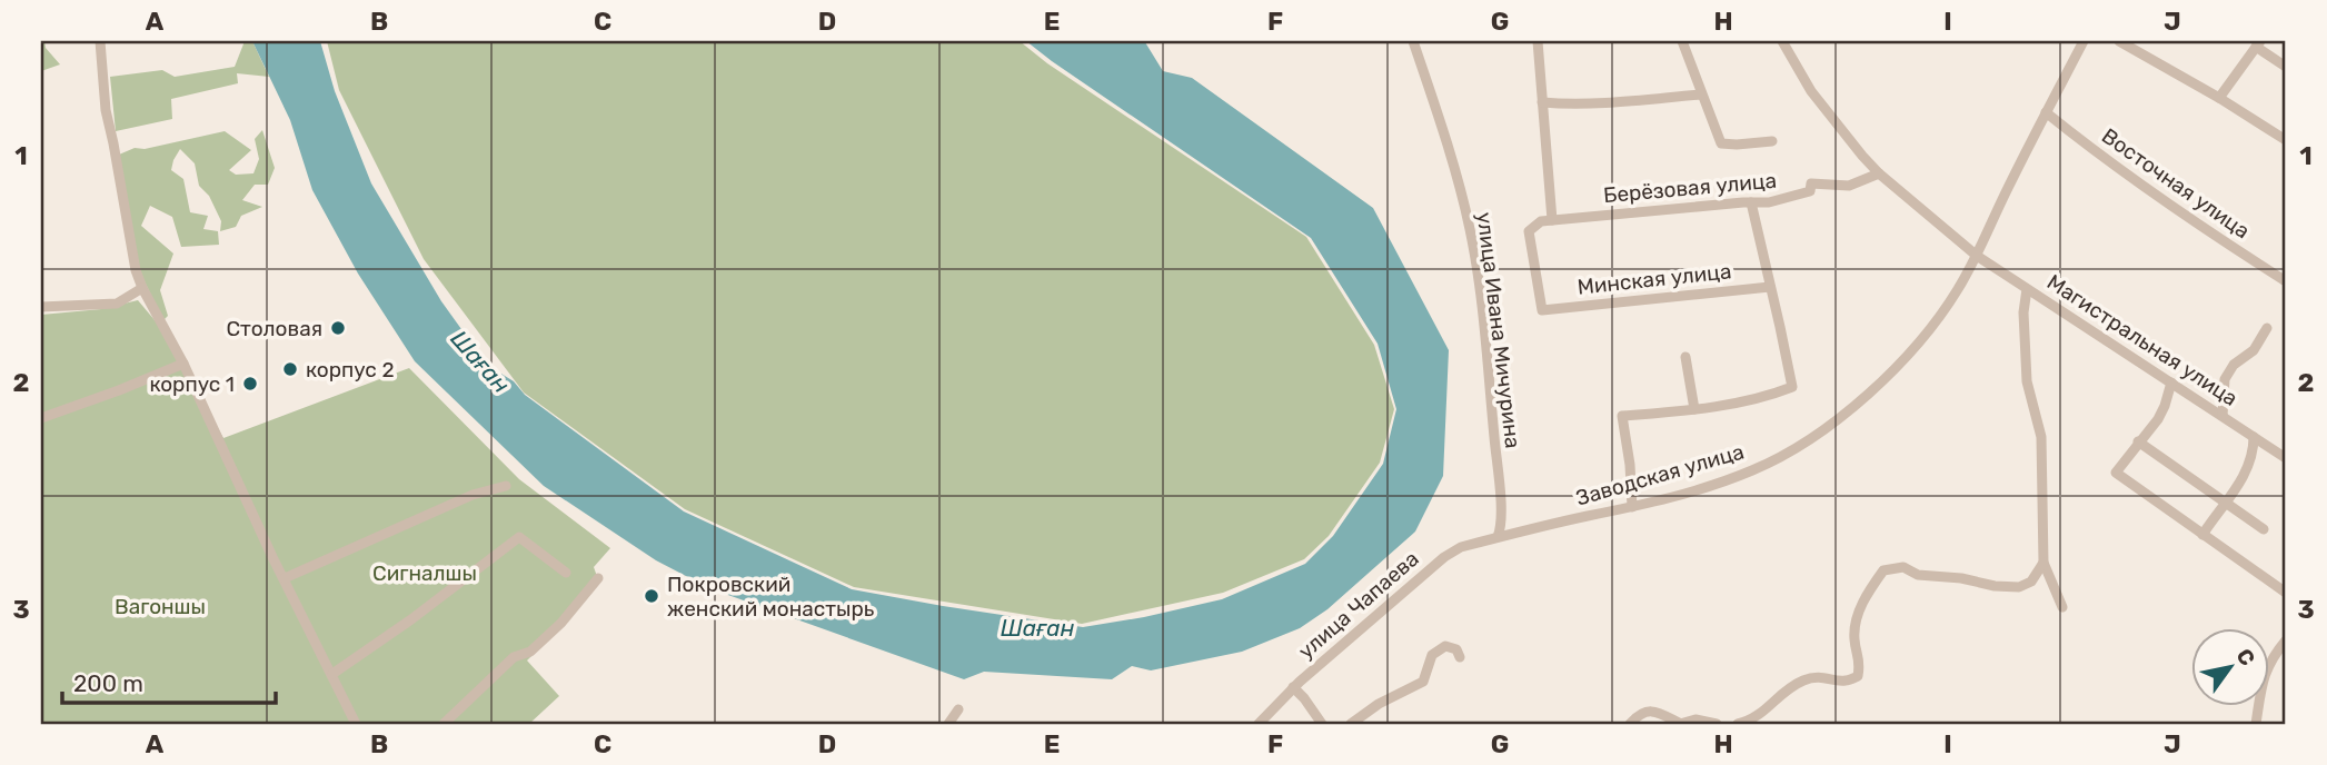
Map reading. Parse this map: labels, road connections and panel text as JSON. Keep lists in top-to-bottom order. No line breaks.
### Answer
{"streets":{"street":["Восточная улица","Берёзовая улица","Минская улица","улица Ивана Мичурина","Магистральная улица","Заводская улица","улица Чапаева"]},"crossings":[["Восточная улица","Заводская улица"],["Берёзовая улица","Минская улица"],["Берёзовая улица","Магистральная улица"],["улица Ивана Мичурина","Заводская улица"],["улица Ивана Мичурина","улица Чапаева"],["Магистральная улица","Заводская улица"],["Заводская улица","улица Чапаева"]],"water":["Шаған"],"parks":["Сигналшы","Вагоншы"],"places":["Столовая","корпус 2","корпус 1","Покровский женский монастырь"],"scale_bar":"200 m","north":"top right","grid":{"columns":["A","B","C","D","E","F","G","H","I","J"],"rows":["1","2","3"]}}
